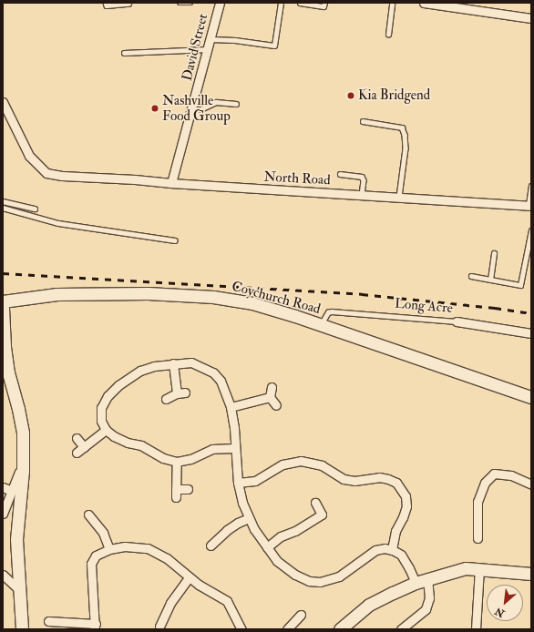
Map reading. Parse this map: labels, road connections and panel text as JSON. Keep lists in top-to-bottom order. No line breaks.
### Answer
{"streets":{"main road":["Coychurch Road"],"street":["David Street","North Road","Long Acre"]},"crossings":[["David Street","North Road"],["Coychurch Road","Long Acre"]],"places":["Kia Bridgend","Nashville Food Group"],"north":"bottom left"}
